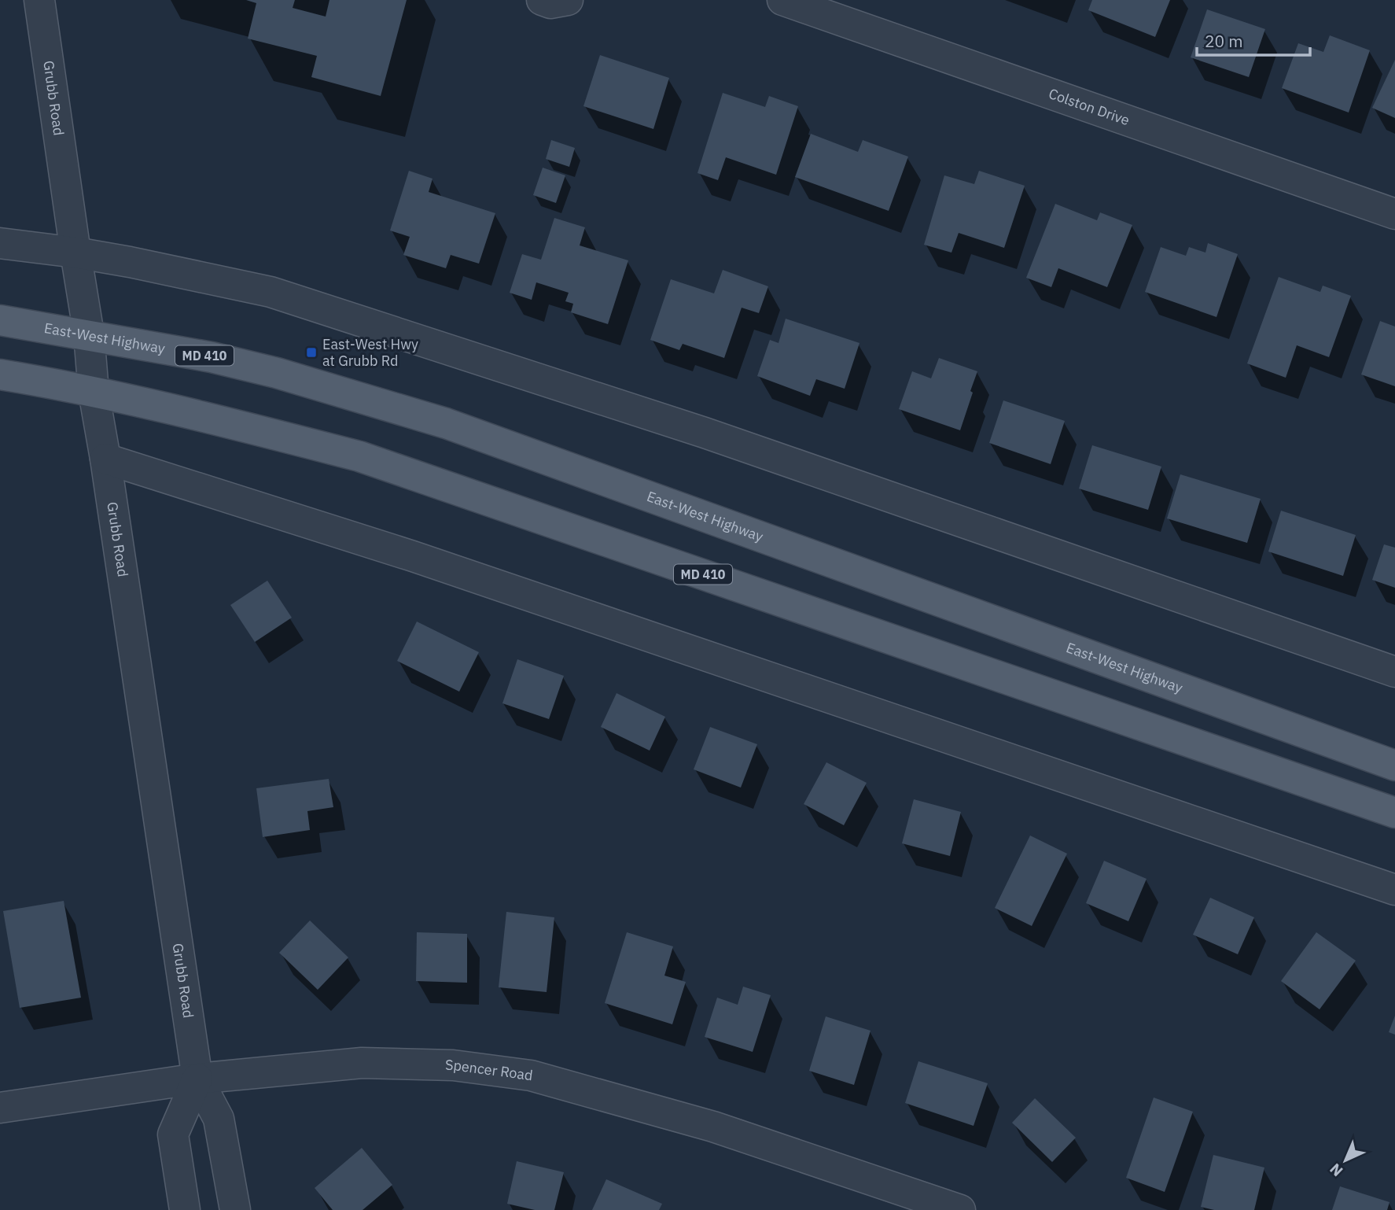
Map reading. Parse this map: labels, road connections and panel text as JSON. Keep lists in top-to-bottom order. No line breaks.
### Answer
{"streets":{"main road":["East-West Highway","MD 410"],"street":["Grubb Road","Colston Drive","Spencer Road"]},"crossings":[["Grubb Road","East-West Highway"],["Grubb Road","MD 410"],["Grubb Road","Spencer Road"]],"places":{"transit":["East-West Hwy at Grubb Rd"]},"scale_bar":"20 m","north":"bottom left"}
